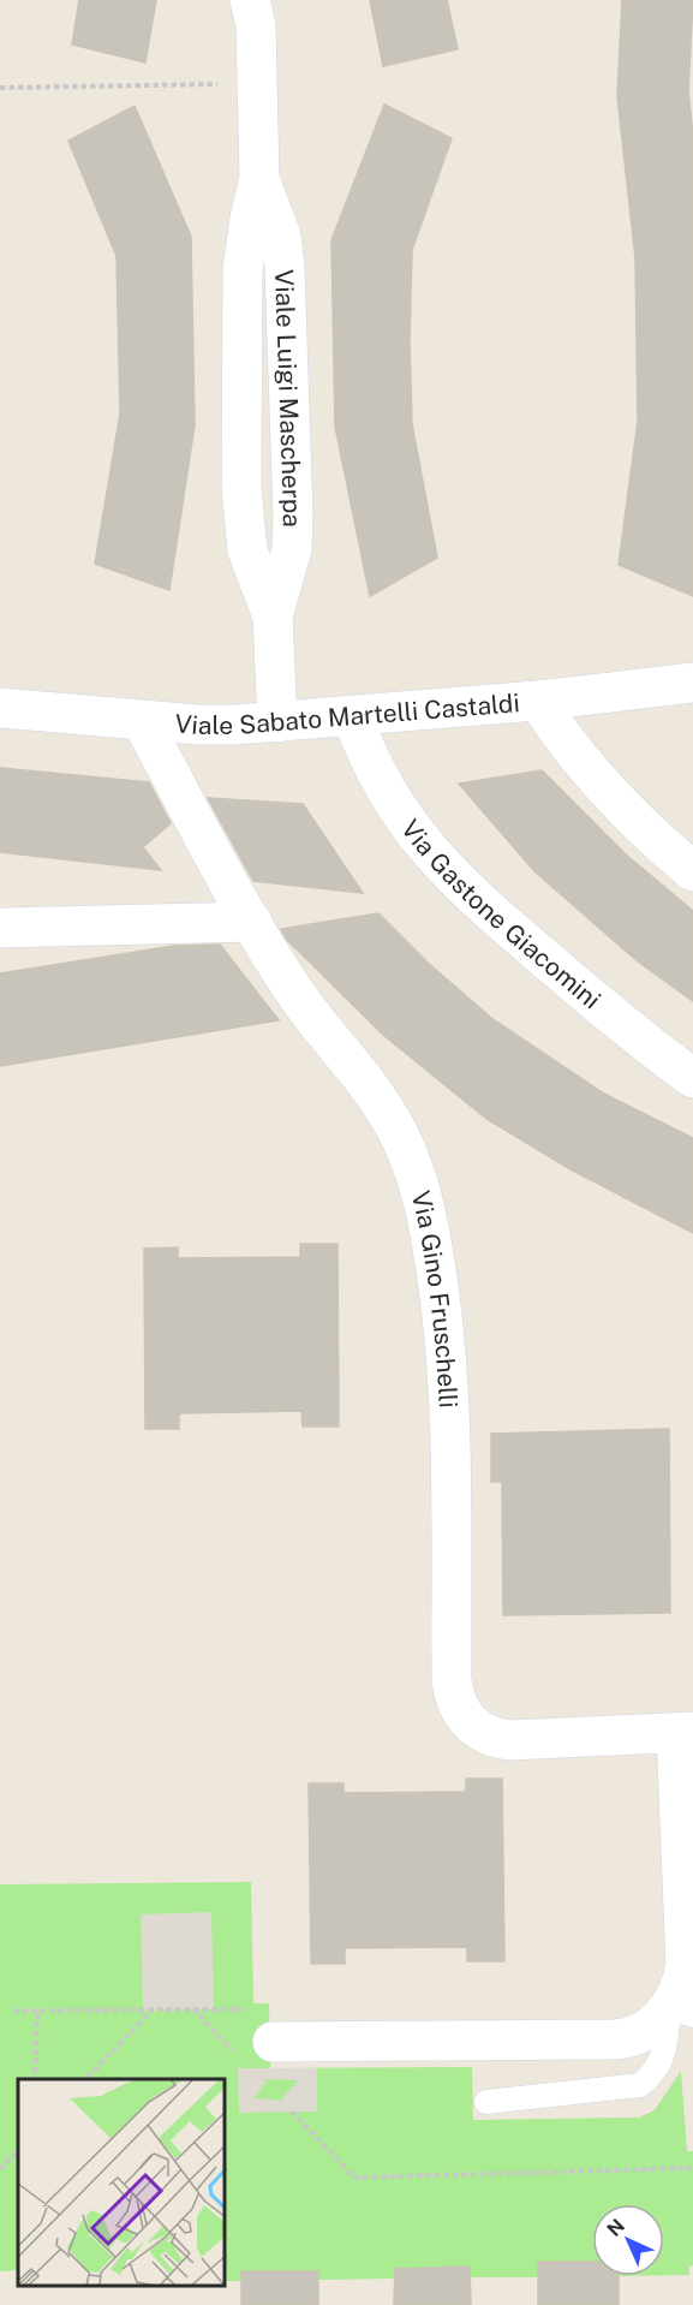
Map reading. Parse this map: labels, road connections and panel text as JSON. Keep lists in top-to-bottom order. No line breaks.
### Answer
{"streets":{"street":["Viale Luigi Mascherpa","Viale Sabato Martelli Castaldi","Via Gastone Giacomini","Via Gino Fruschelli"]},"crossings":[["Viale Luigi Mascherpa","Viale Sabato Martelli Castaldi"],["Viale Sabato Martelli Castaldi","Via Gastone Giacomini"],["Viale Sabato Martelli Castaldi","Via Gino Fruschelli"]],"north":"top left"}
